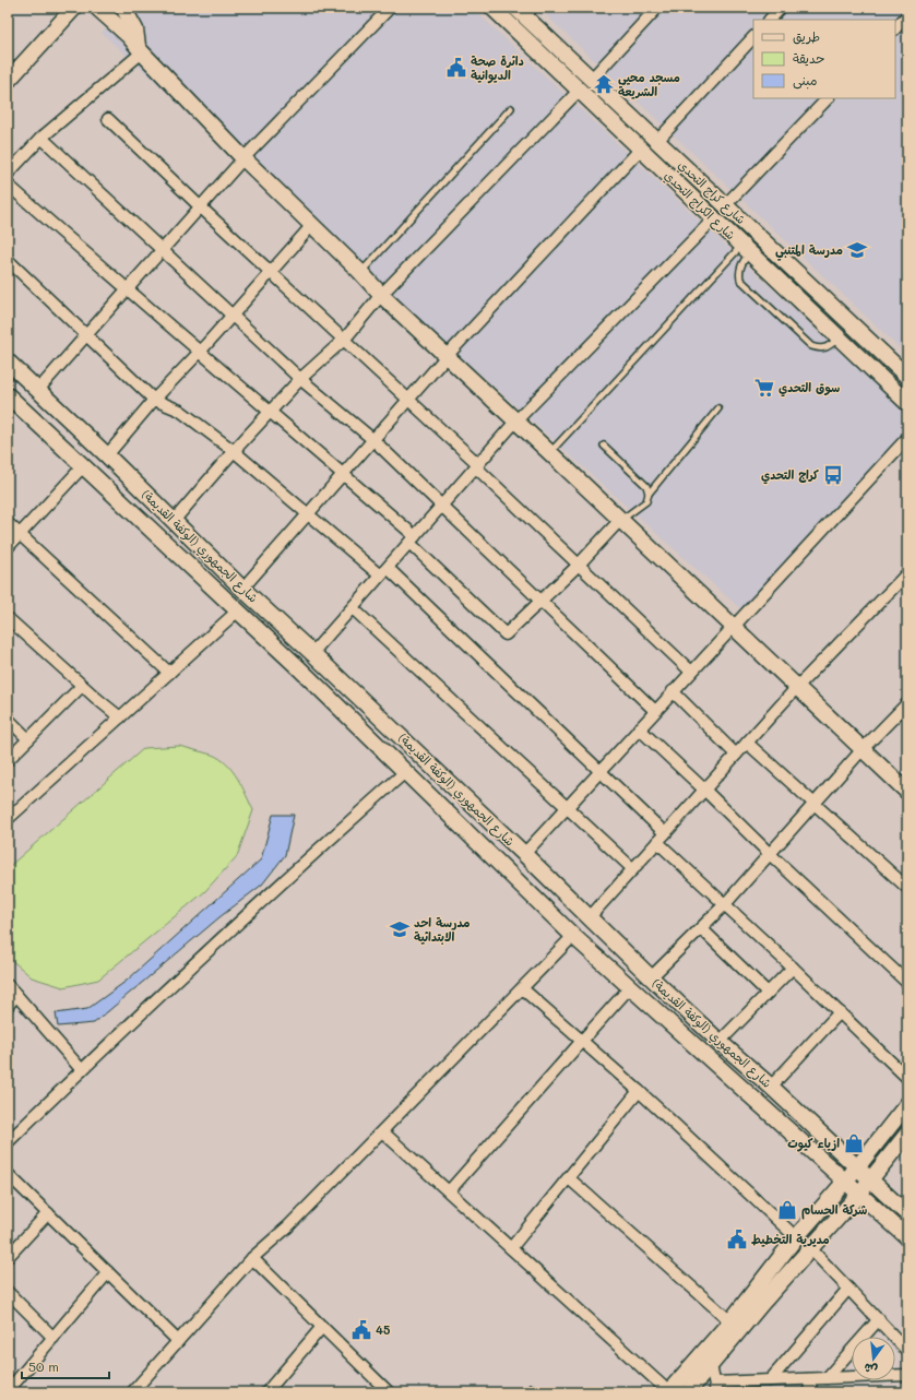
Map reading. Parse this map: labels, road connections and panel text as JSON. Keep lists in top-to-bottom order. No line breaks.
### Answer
{"streets":{"main road":["شارع كراج التحدي","شارع الكراج التحدي","شارع الجمهوري (الوكفة القديمة)"]},"places":{"public building":["دائرة صحة الديوانية","مديرية التخطيط","45"],"temple":["مسجد محيي الشريعة"],"school or university":["مدرسة المتنبي","مدرسة احد الابتدائية"],"supermarket":["سوق التحدي"],"bus stop":["كراج التحدي"],"shop":["ازياء كيوت","شركة الحسام"]},"legend":["طريق","حديقة","مبنى"],"scale_bar":"50 m","north":"bottom"}
